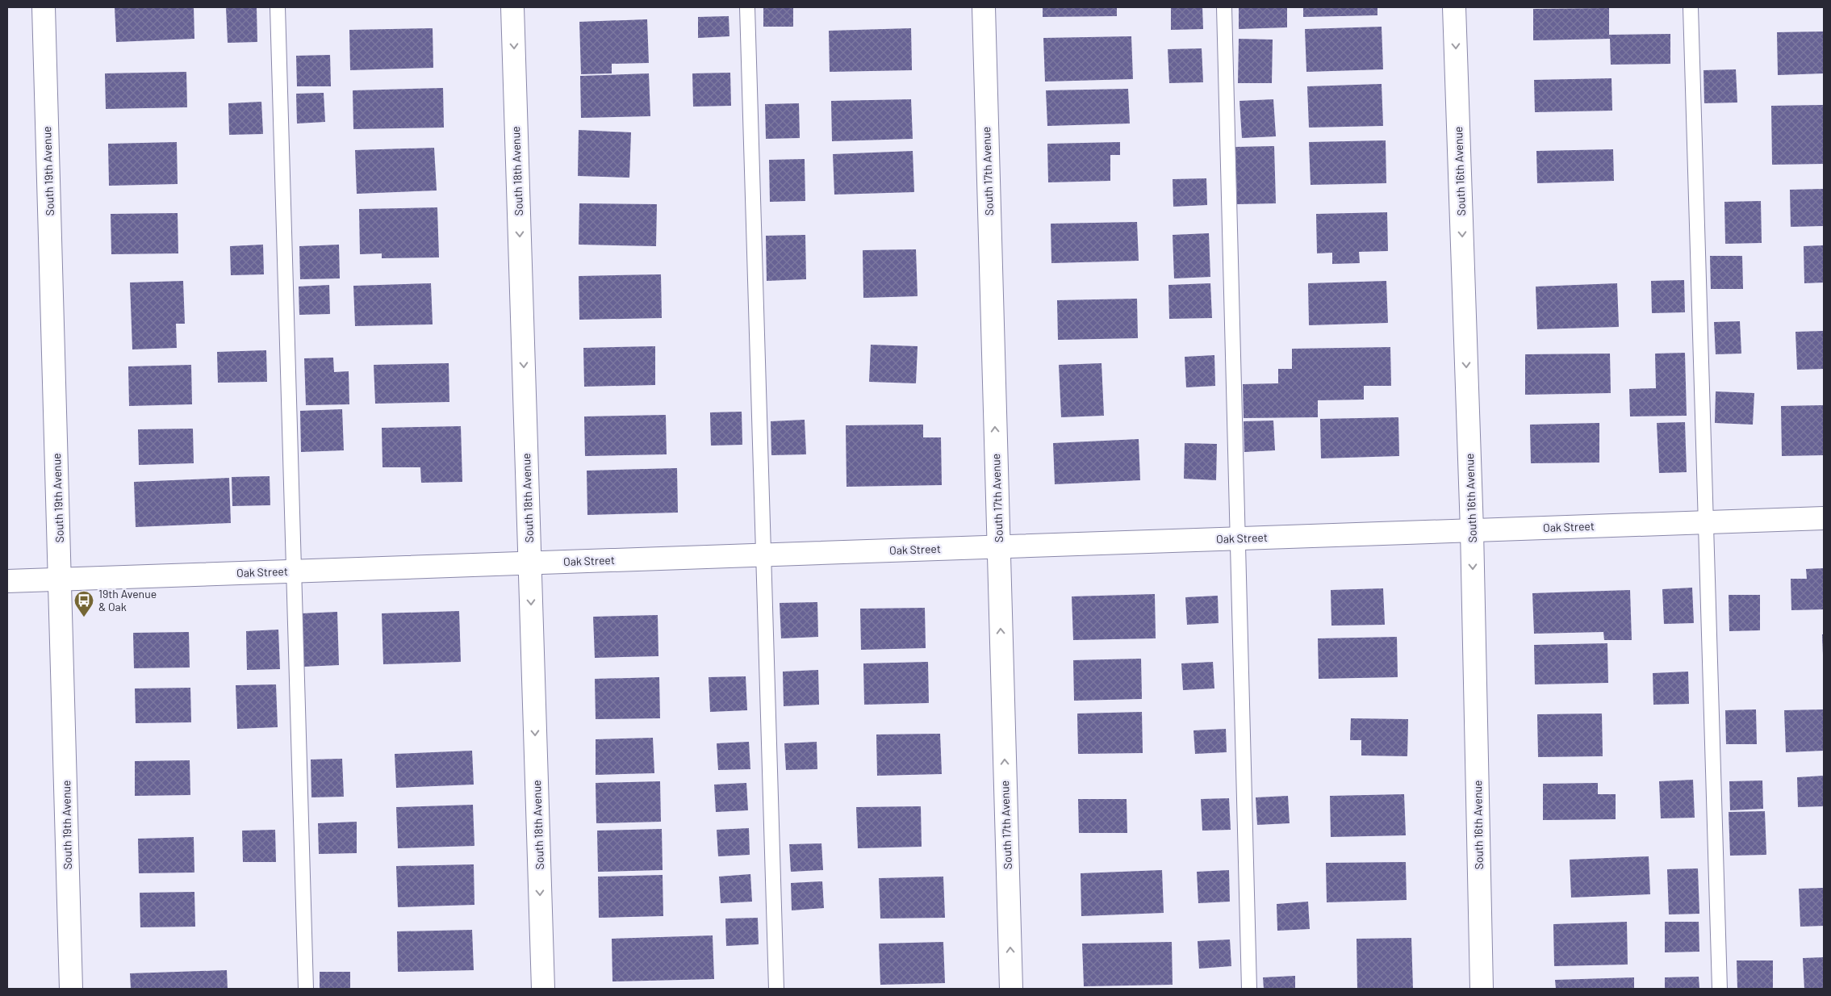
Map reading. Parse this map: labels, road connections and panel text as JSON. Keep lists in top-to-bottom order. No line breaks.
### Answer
{"streets":{"street":["South 19th Avenue","South 18th Avenue","South 17th Avenue","South 16th Avenue","Oak Street"]},"crossings":[["South 19th Avenue","Oak Street"],["South 18th Avenue","Oak Street"],["South 17th Avenue","Oak Street"],["South 16th Avenue","Oak Street"]],"one_way":["South 18th Avenue","South 17th Avenue","South 16th Avenue"],"places":{"bus stop":["19th Avenue & Oak"]}}
